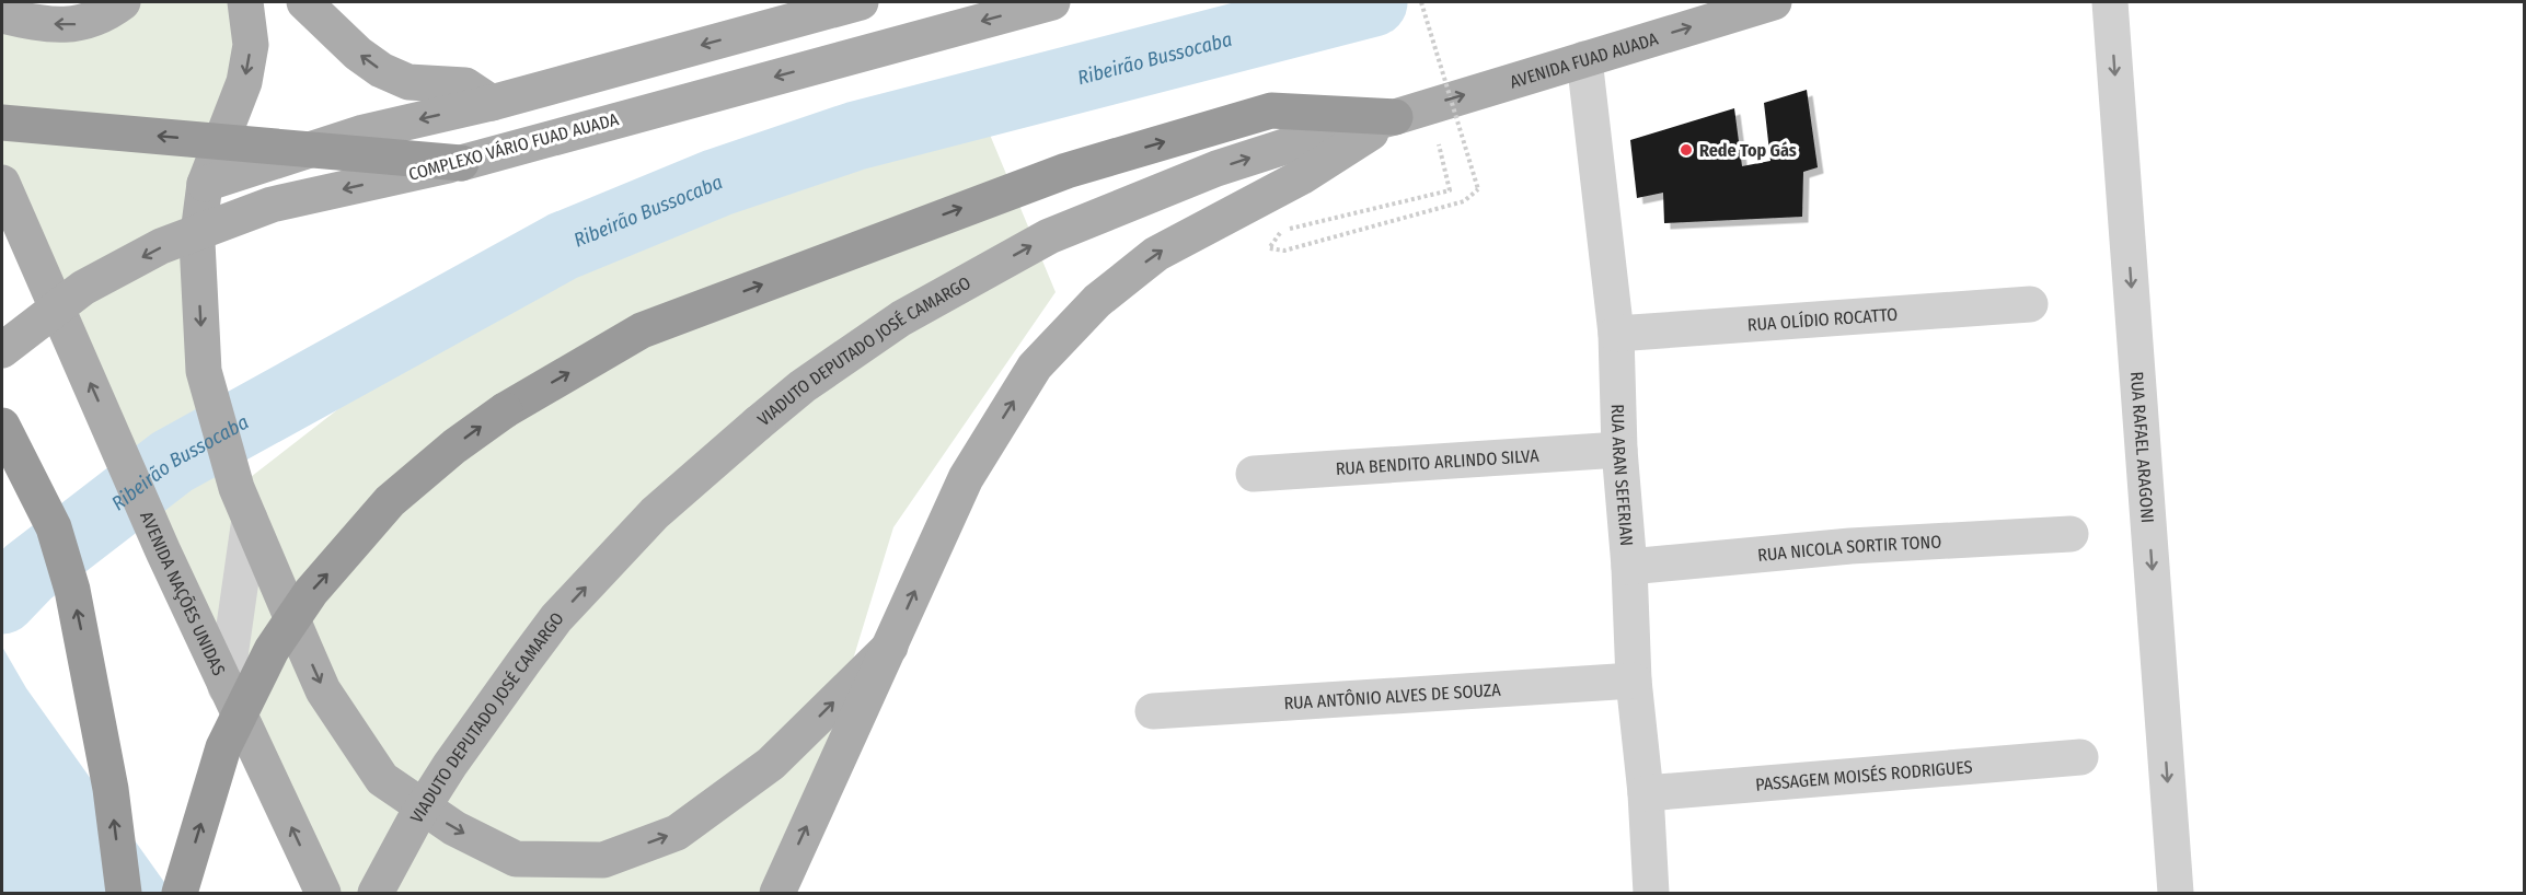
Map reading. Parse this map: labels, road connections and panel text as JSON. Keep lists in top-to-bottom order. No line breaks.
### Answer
{"streets":{"main road":["AVENIDA FUAD AUADA","COMPLEXO VÁRIO FUAD AUADA","VIADUTO DEPUTADO JOSÉ CAMARGO","AVENIDA NAÇÕES UNIDAS"],"street":["RUA OLÍDIO ROCATTO","RUA RAFAEL ARAGONI","RUA BENDITO ARLINDO SILVA","RUA ARAN SEFERIAN","RUA NICOLA SORTIR TONO","RUA ANTÔNIO ALVES DE SOUZA","PASSAGEM MOISÉS RODRIGUES"]},"crossings":[["AVENIDA FUAD AUADA","VIADUTO DEPUTADO JOSÉ CAMARGO"],["AVENIDA FUAD AUADA","RUA ARAN SEFERIAN"],["RUA OLÍDIO ROCATTO","RUA ARAN SEFERIAN"],["RUA BENDITO ARLINDO SILVA","RUA ARAN SEFERIAN"],["RUA ARAN SEFERIAN","RUA NICOLA SORTIR TONO"],["RUA ARAN SEFERIAN","RUA ANTÔNIO ALVES DE SOUZA"],["RUA ARAN SEFERIAN","PASSAGEM MOISÉS RODRIGUES"]],"one_way":["AVENIDA FUAD AUADA","RUA RAFAEL ARAGONI"],"water":["Ribeirão Bussocaba"],"places":["Rede Top Gás"]}
